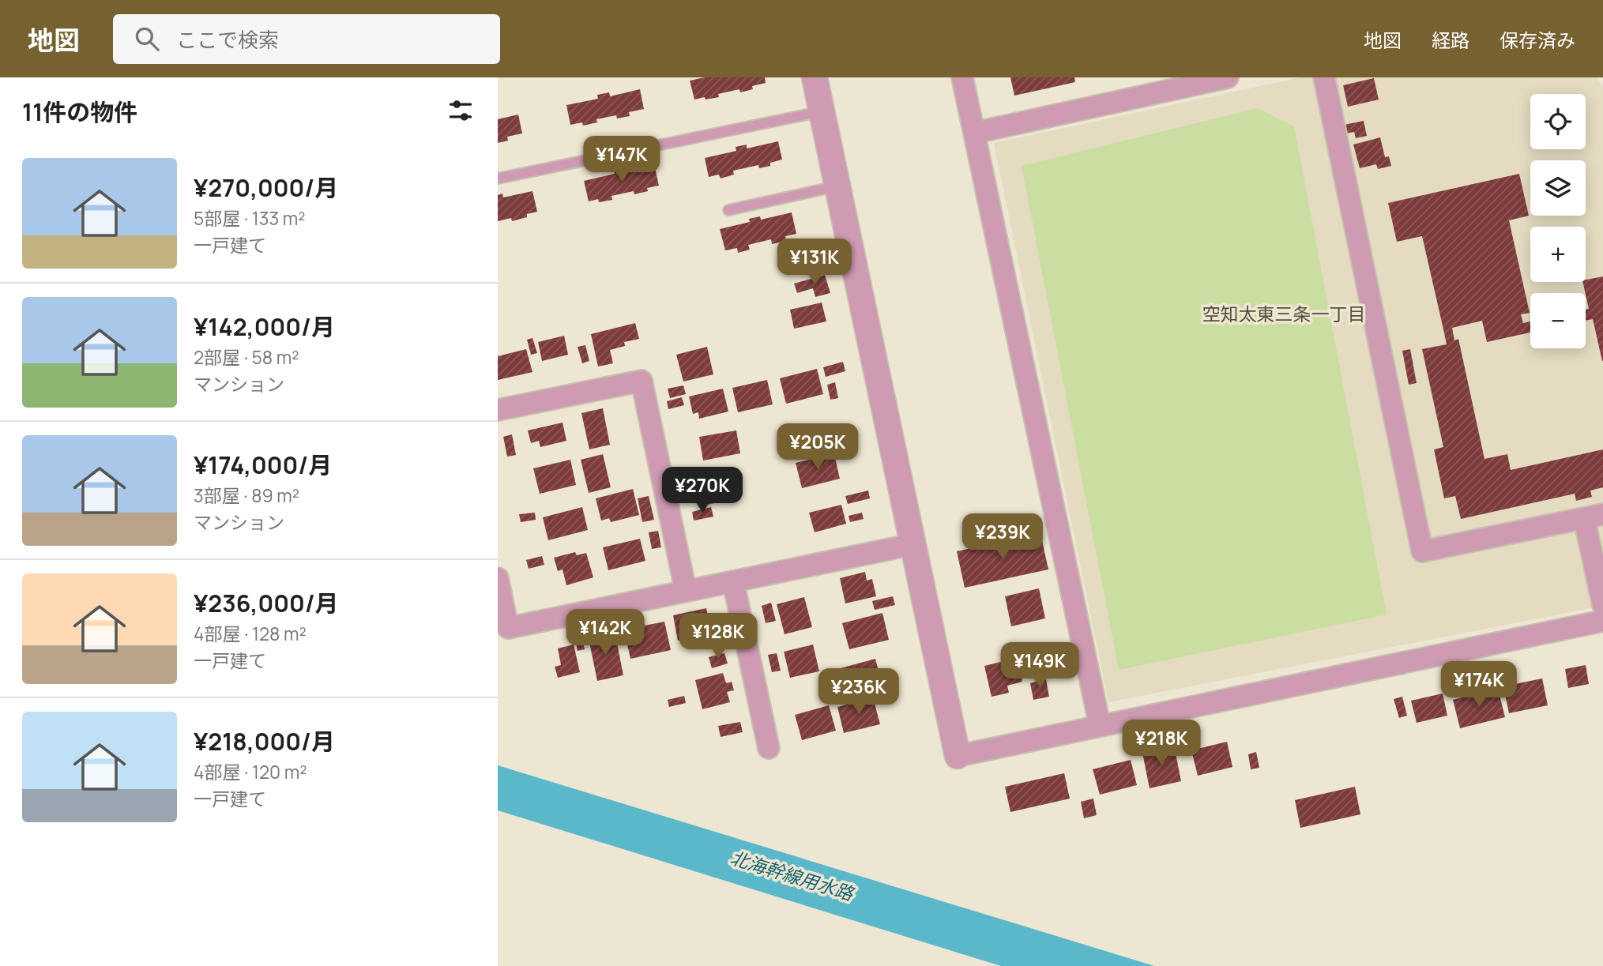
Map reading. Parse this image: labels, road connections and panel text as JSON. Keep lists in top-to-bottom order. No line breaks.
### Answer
{"districts":["空知太東三条一丁目"],"water":["北海幹線用水路"],"page":{"header":"地図","search":"ここで検索","nav":["地図","経路","保存済み"],"heading":"11件の物件","map_buttons":["+","−"],"price":["¥147K","¥131K","¥205K","¥270K","¥239K","¥142K","¥128K","¥149K","¥174K","¥236K","¥218K"],"list":[{"name":"¥270,000/月","note":"5部屋 · 133 m² · 一戸建て"},{"name":"¥142,000/月","note":"2部屋 · 58 m² · マンション"},{"name":"¥174,000/月","note":"3部屋 · 89 m² · マンション"},{"name":"¥236,000/月","note":"4部屋 · 128 m² · 一戸建て"},{"name":"¥218,000/月","note":"4部屋 · 120 m² · 一戸建て"}]}}
